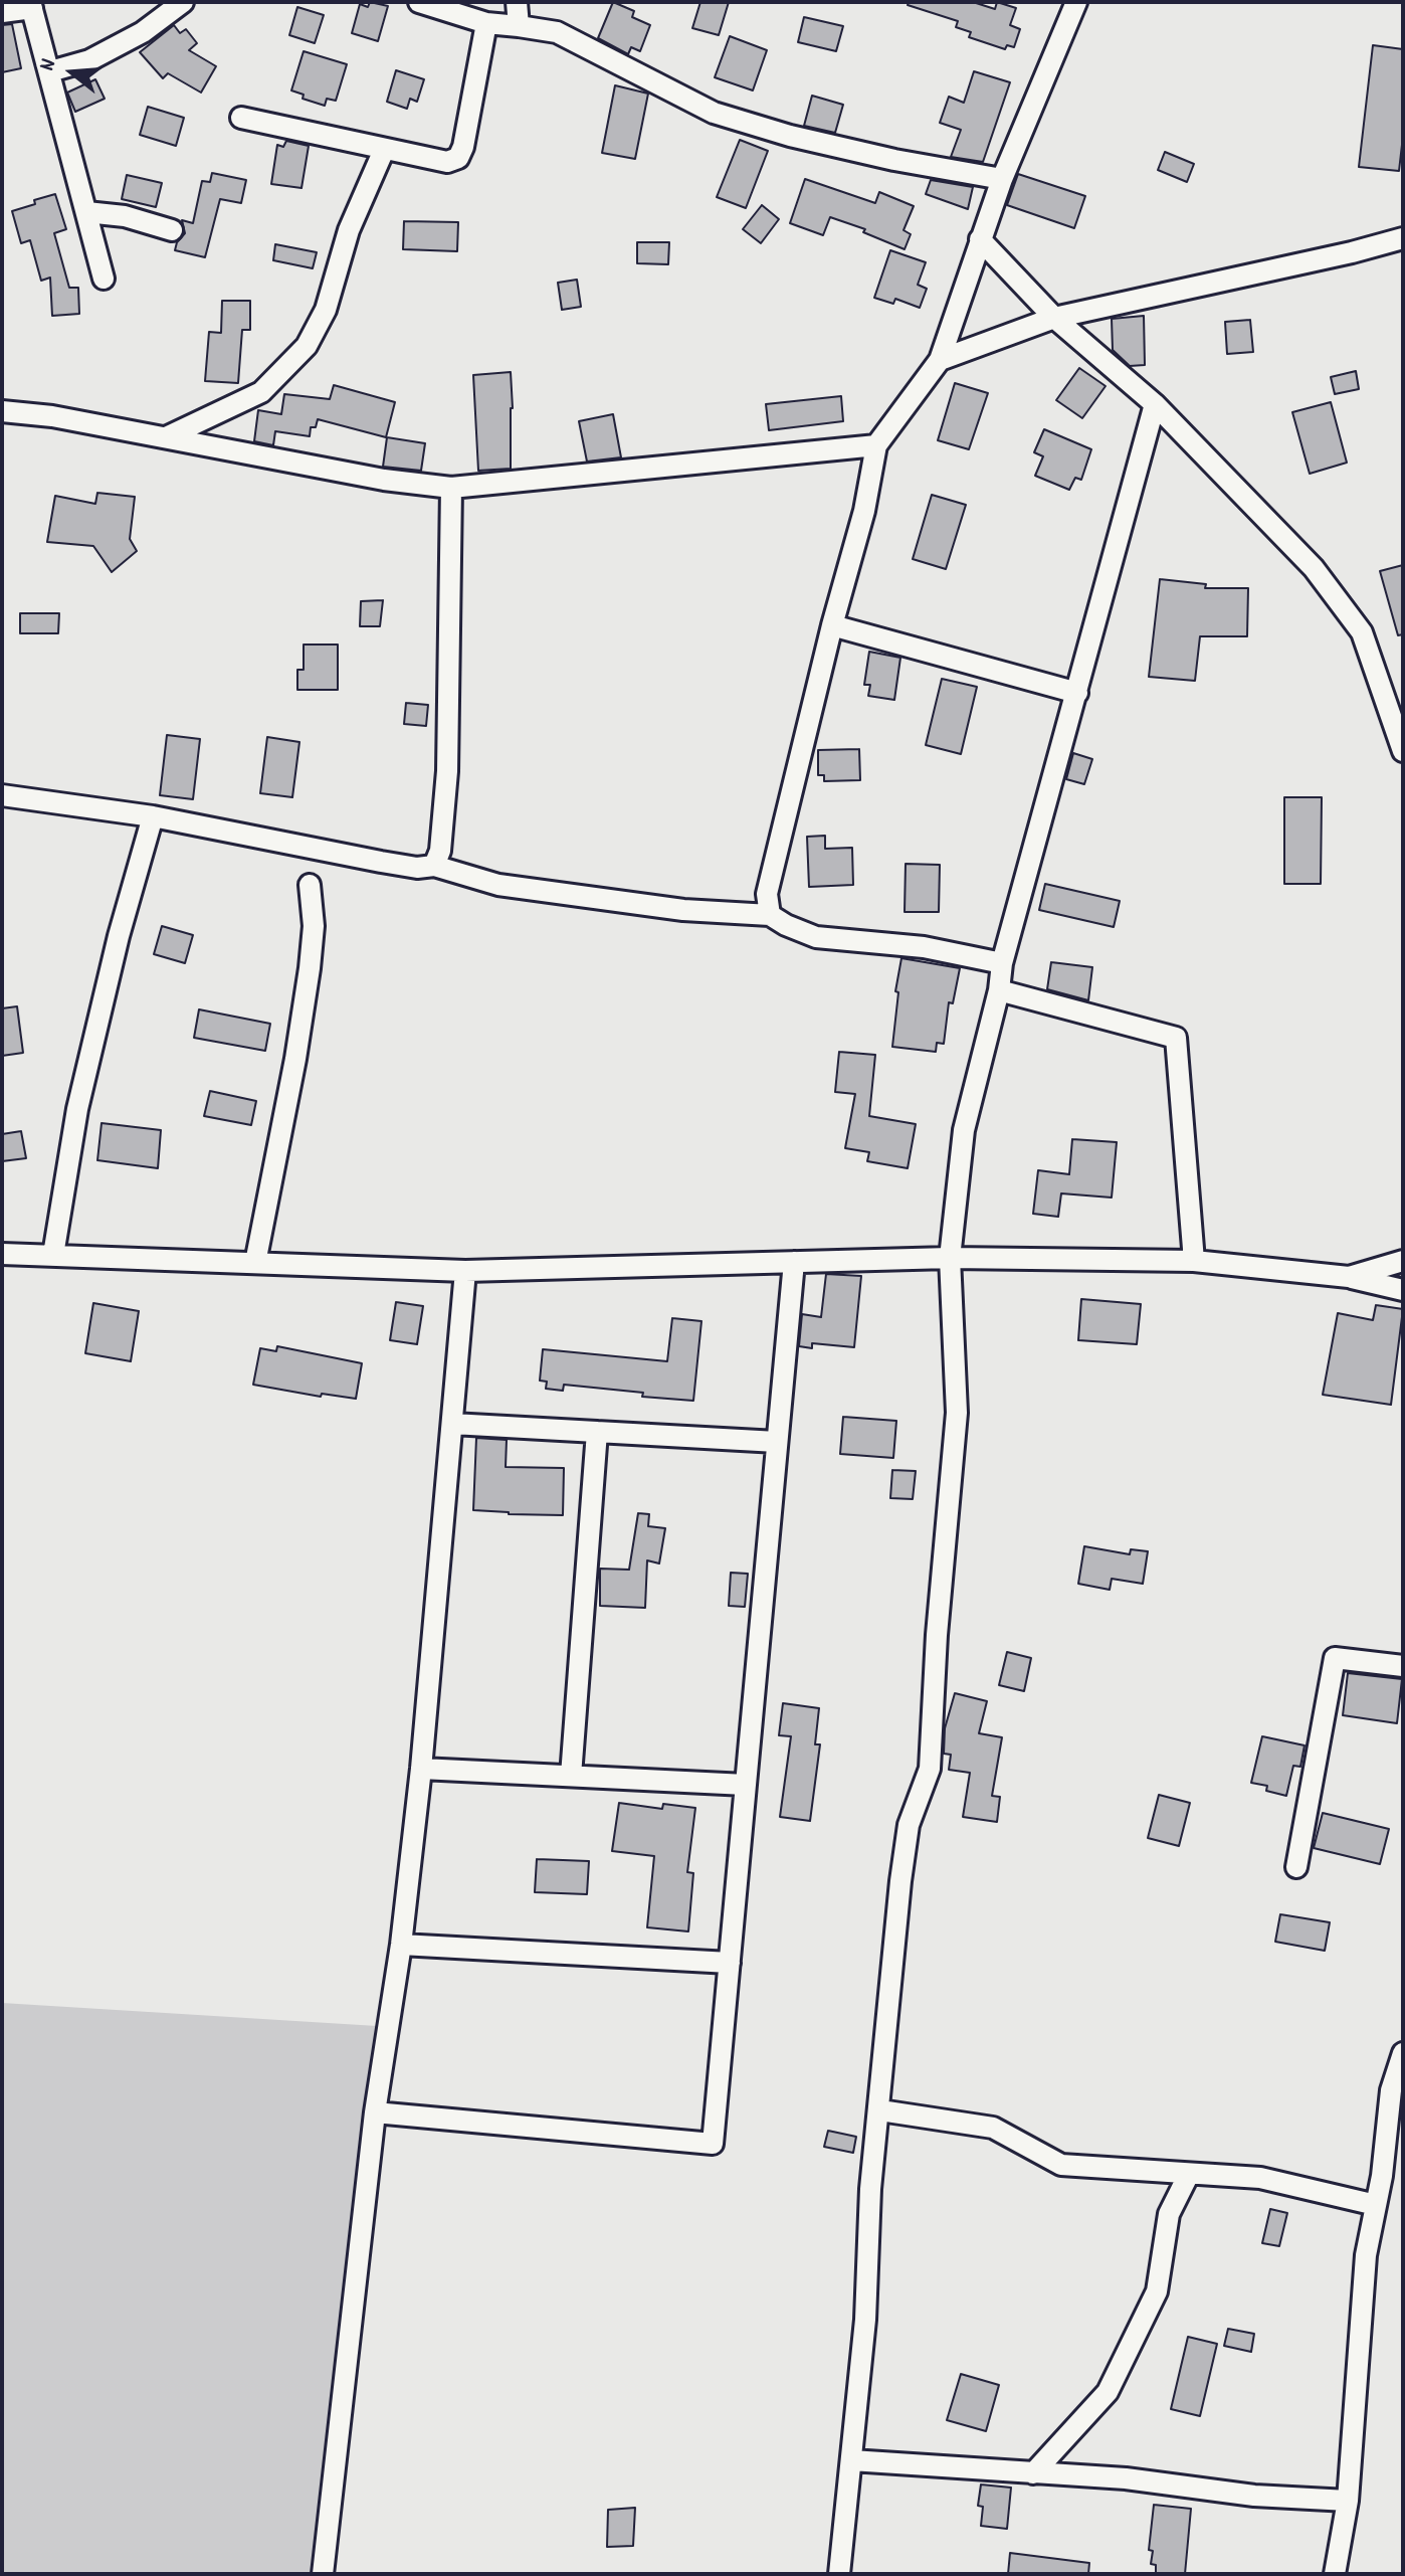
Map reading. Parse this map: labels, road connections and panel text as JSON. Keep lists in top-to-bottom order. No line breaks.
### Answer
{"north":"left"}
